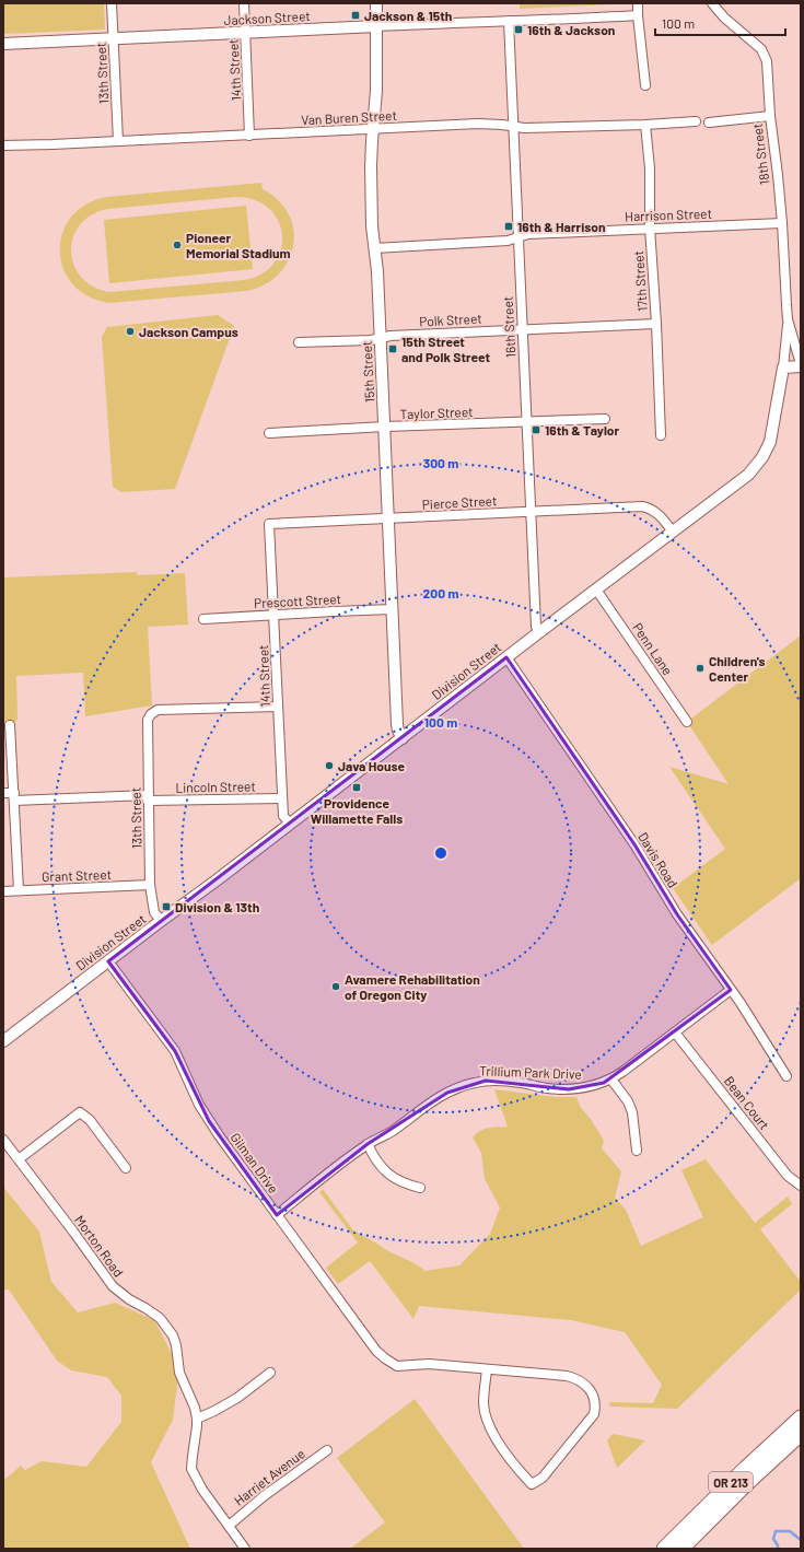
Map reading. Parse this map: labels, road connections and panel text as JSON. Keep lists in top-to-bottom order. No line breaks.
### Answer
{"streets":{"highway":["OR 213"],"street":["Jackson Street","14th Street","13th Street","Van Buren Street","18th Street","Harrison Street","17th Street","Polk Street","16th Street","15th Street","Taylor Street","Pierce Street","Prescott Street","Penn Lane","Division Street","Lincoln Street","Davis Road","Grant Street","Trillium Park Drive","Bean Court","Gilman Drive","Morton Road","Harriet Avenue"]},"crossings":[["Jackson Street","14th Street"],["Jackson Street","13th Street"],["Jackson Street","16th Street"],["Jackson Street","15th Street"],["14th Street","13th Street"],["14th Street","Van Buren Street"],["14th Street","Pierce Street"],["14th Street","Prescott Street"],["14th Street","Division Street"],["14th Street","Lincoln Street"],["13th Street","Van Buren Street"],["13th Street","Division Street"],["13th Street","Lincoln Street"],["13th Street","Grant Street"],["Van Buren Street","17th Street"],["Van Buren Street","16th Street"],["Van Buren Street","15th Street"],["18th Street","Harrison Street"],["18th Street","Division Street"],["Harrison Street","17th Street"],["Harrison Street","16th Street"],["Harrison Street","15th Street"],["17th Street","Polk Street"],["Polk Street","16th Street"],["Polk Street","15th Street"],["16th Street","Taylor Street"],["16th Street","Pierce Street"],["16th Street","Division Street"],["15th Street","Taylor Street"],["15th Street","Pierce Street"],["15th Street","Prescott Street"],["15th Street","Division Street"],["Pierce Street","Division Street"],["Penn Lane","Division Street"],["Division Street","Davis Road"],["Division Street","Gilman Drive"],["Davis Road","Trillium Park Drive"],["Trillium Park Drive","Bean Court"],["Trillium Park Drive","Gilman Drive"],["Morton Road","Harriet Avenue"]],"places":{"transit":["Jackson & 15th","16th & Jackson","16th & Harrison","15th Street and Polk Street","16th & Taylor","Providence Willamette Falls","Division & 13th"],"other":["Pioneer Memorial Stadium","Jackson Campus","Children's Center","Java House","Avamere Rehabilitation of Oregon City"]},"scale_bar":"100 m","rings":["300 m","200 m","100 m"]}
